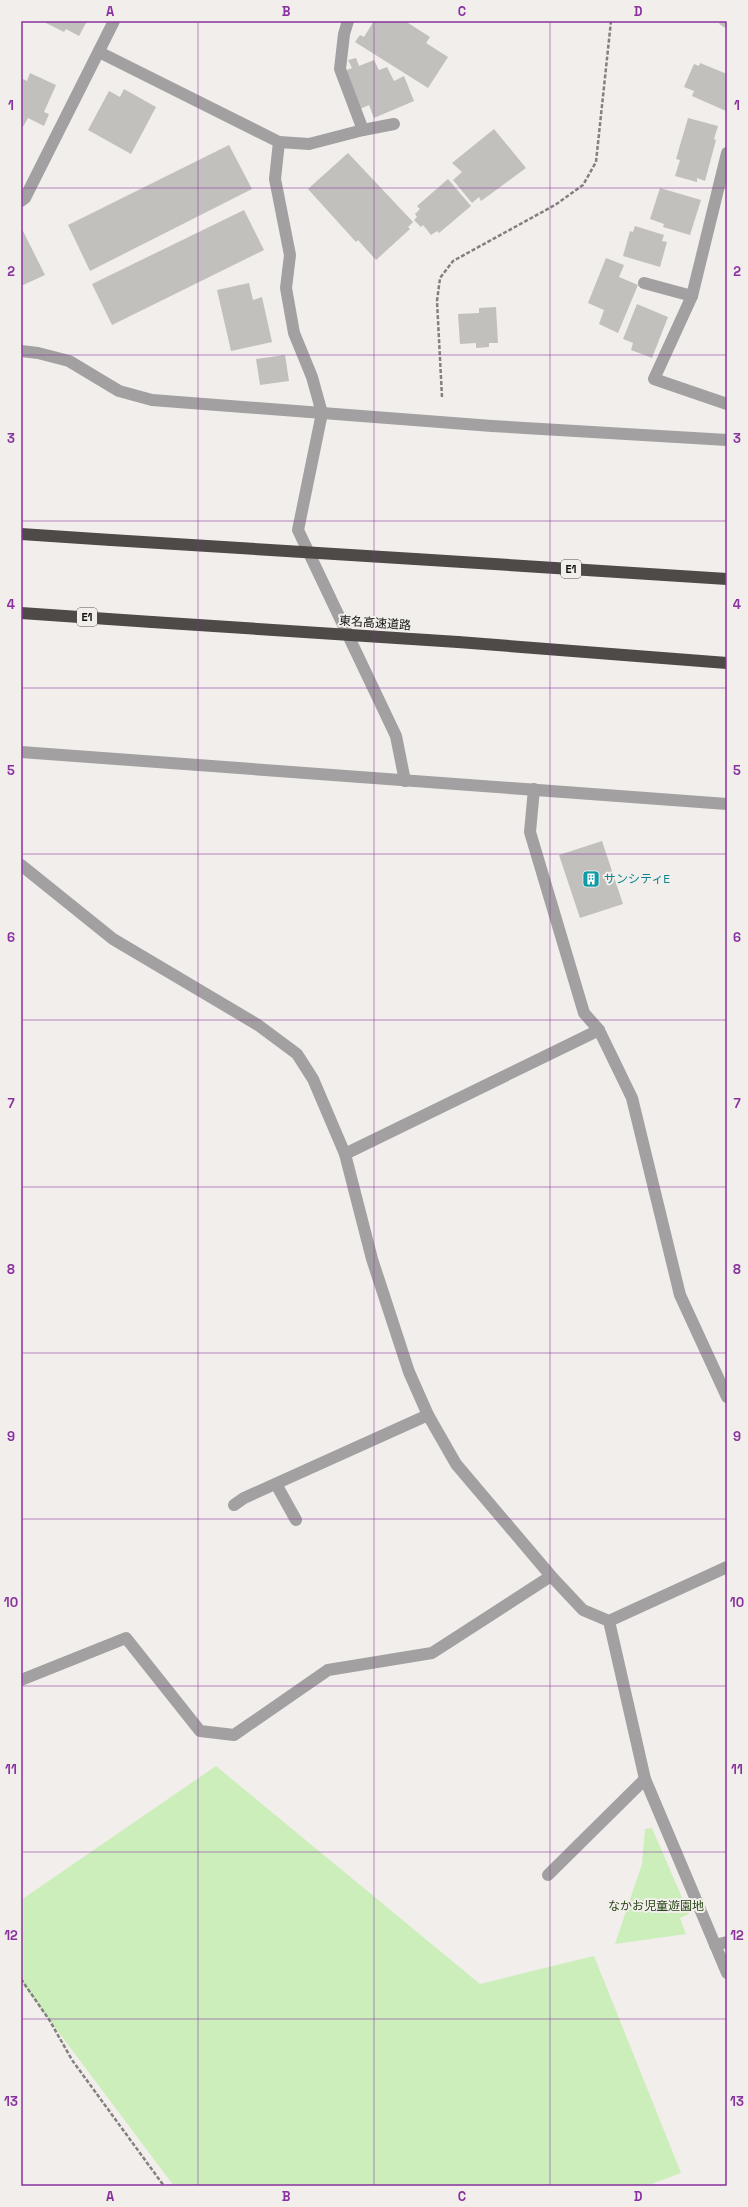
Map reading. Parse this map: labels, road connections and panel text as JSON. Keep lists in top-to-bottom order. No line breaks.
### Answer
{"streets":{"highway":["E1","東名高速道路"]},"parks":["なかお児童遊園地"],"places":{"building":["サンシティE"]},"grid":{"columns":["A","B","C","D"],"rows":["1","2","3","4","5","6","7","8","9","10","11","12","13"]}}
